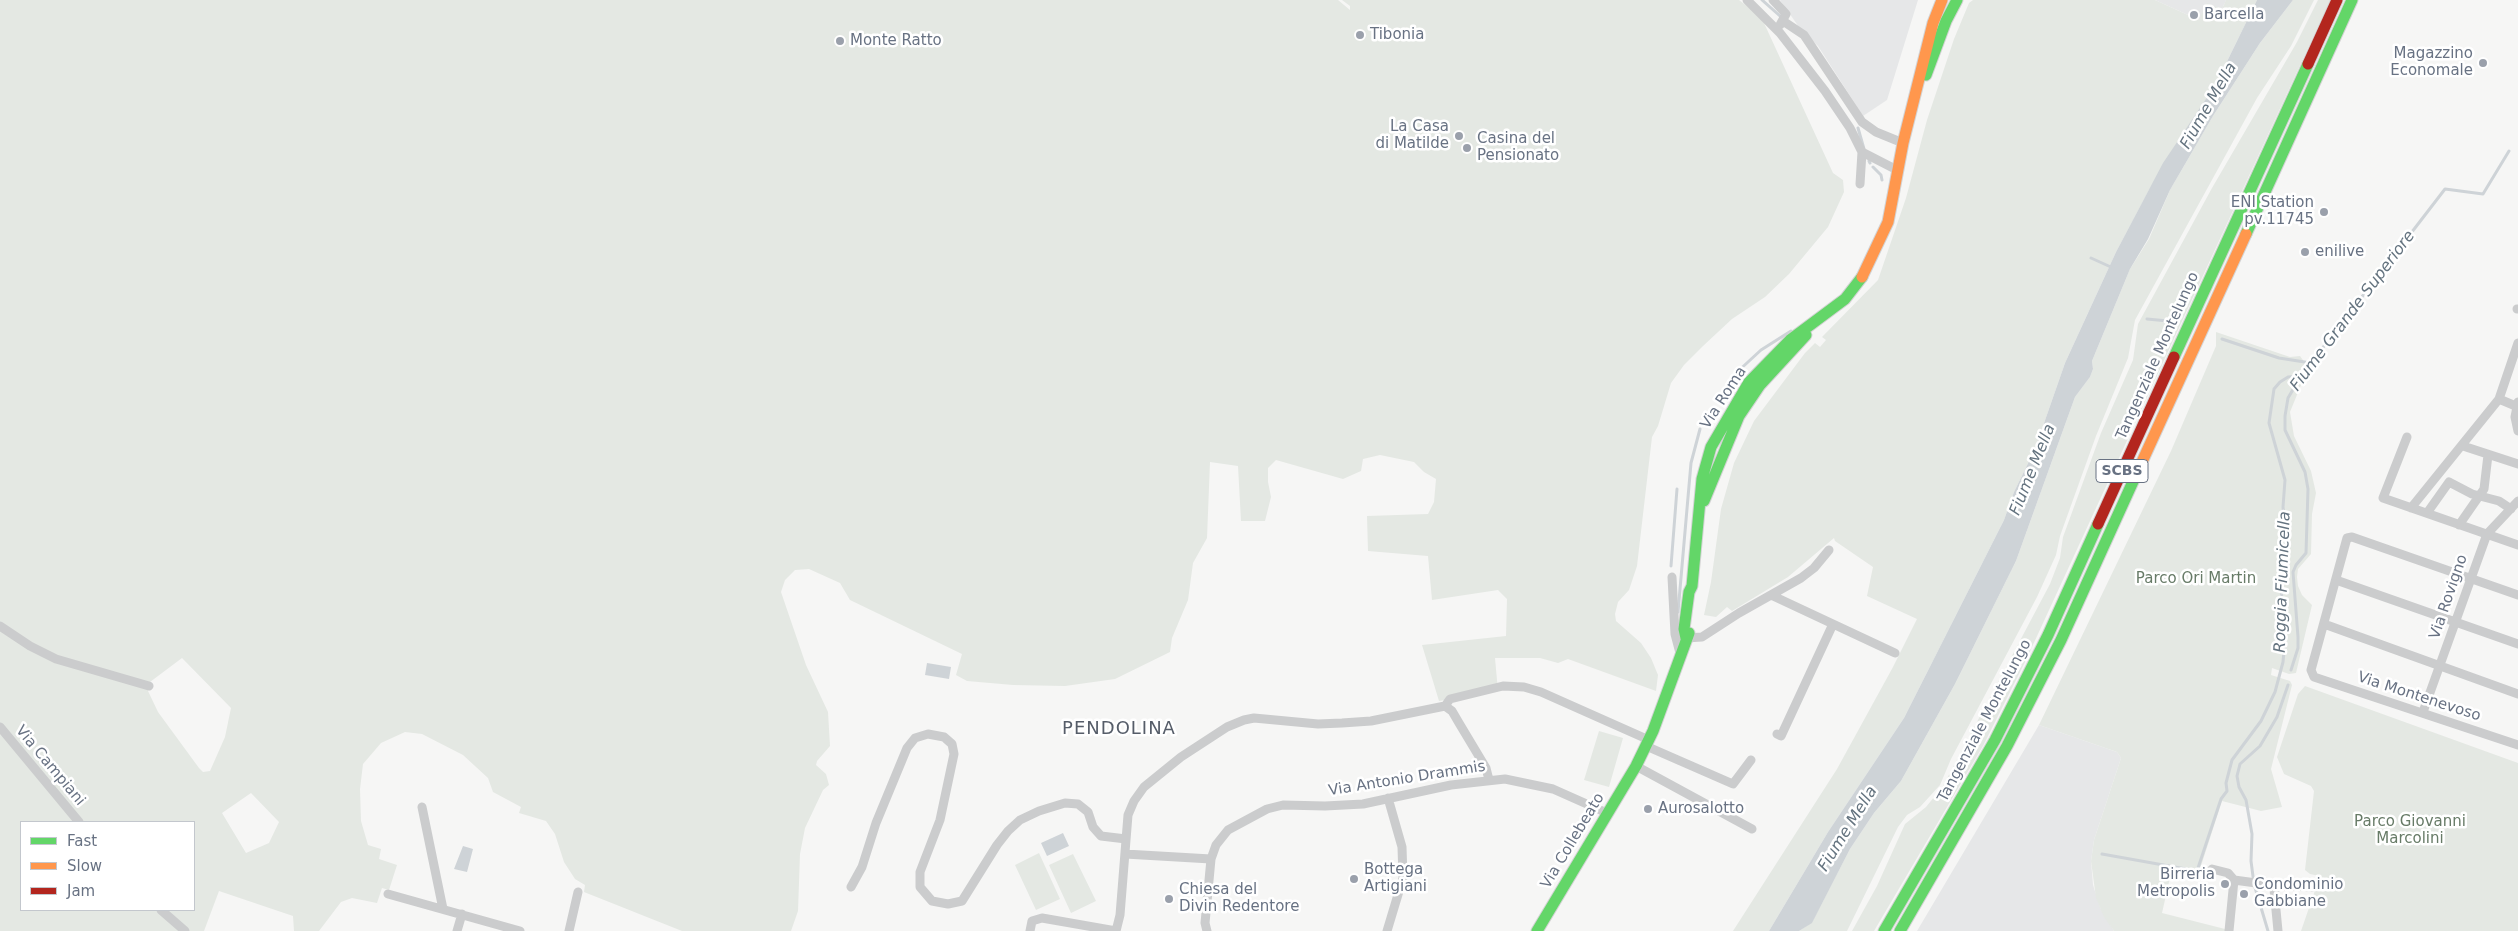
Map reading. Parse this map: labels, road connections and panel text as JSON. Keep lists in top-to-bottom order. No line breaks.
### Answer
{"streets":{"main road":["Tangenziale Montelungo","Via Roma","SCBS","Via Collebeato"],"street":["Via Rovigno","Via Montenevoso","Via Campiani","Via Antonio Drammis"]},"crossings":[["Via Roma","Via Collebeato"],["Via Rovigno","Via Montenevoso"],["Via Antonio Drammis","Via Collebeato"]],"districts":["PENDOLINA"],"water":["Fiume Mella","Fiume Grande Superiore","Roggia Fiumicella"],"parks":["Parco Ori Martin","Parco Giovanni Marcolini"],"places":["Barcella","Tibonia","Monte Ratto","Magazzino Economale","La Casa di Matilde","Casina del Pensionato","ENI Station pv.11745","enilive","Aurosalotto","Bottega Artigiani","Birreria Metropolis","Condominio Gabbiane","Chiesa del Divin Redentore"],"legend":["Fast","Slow","Jam"]}
